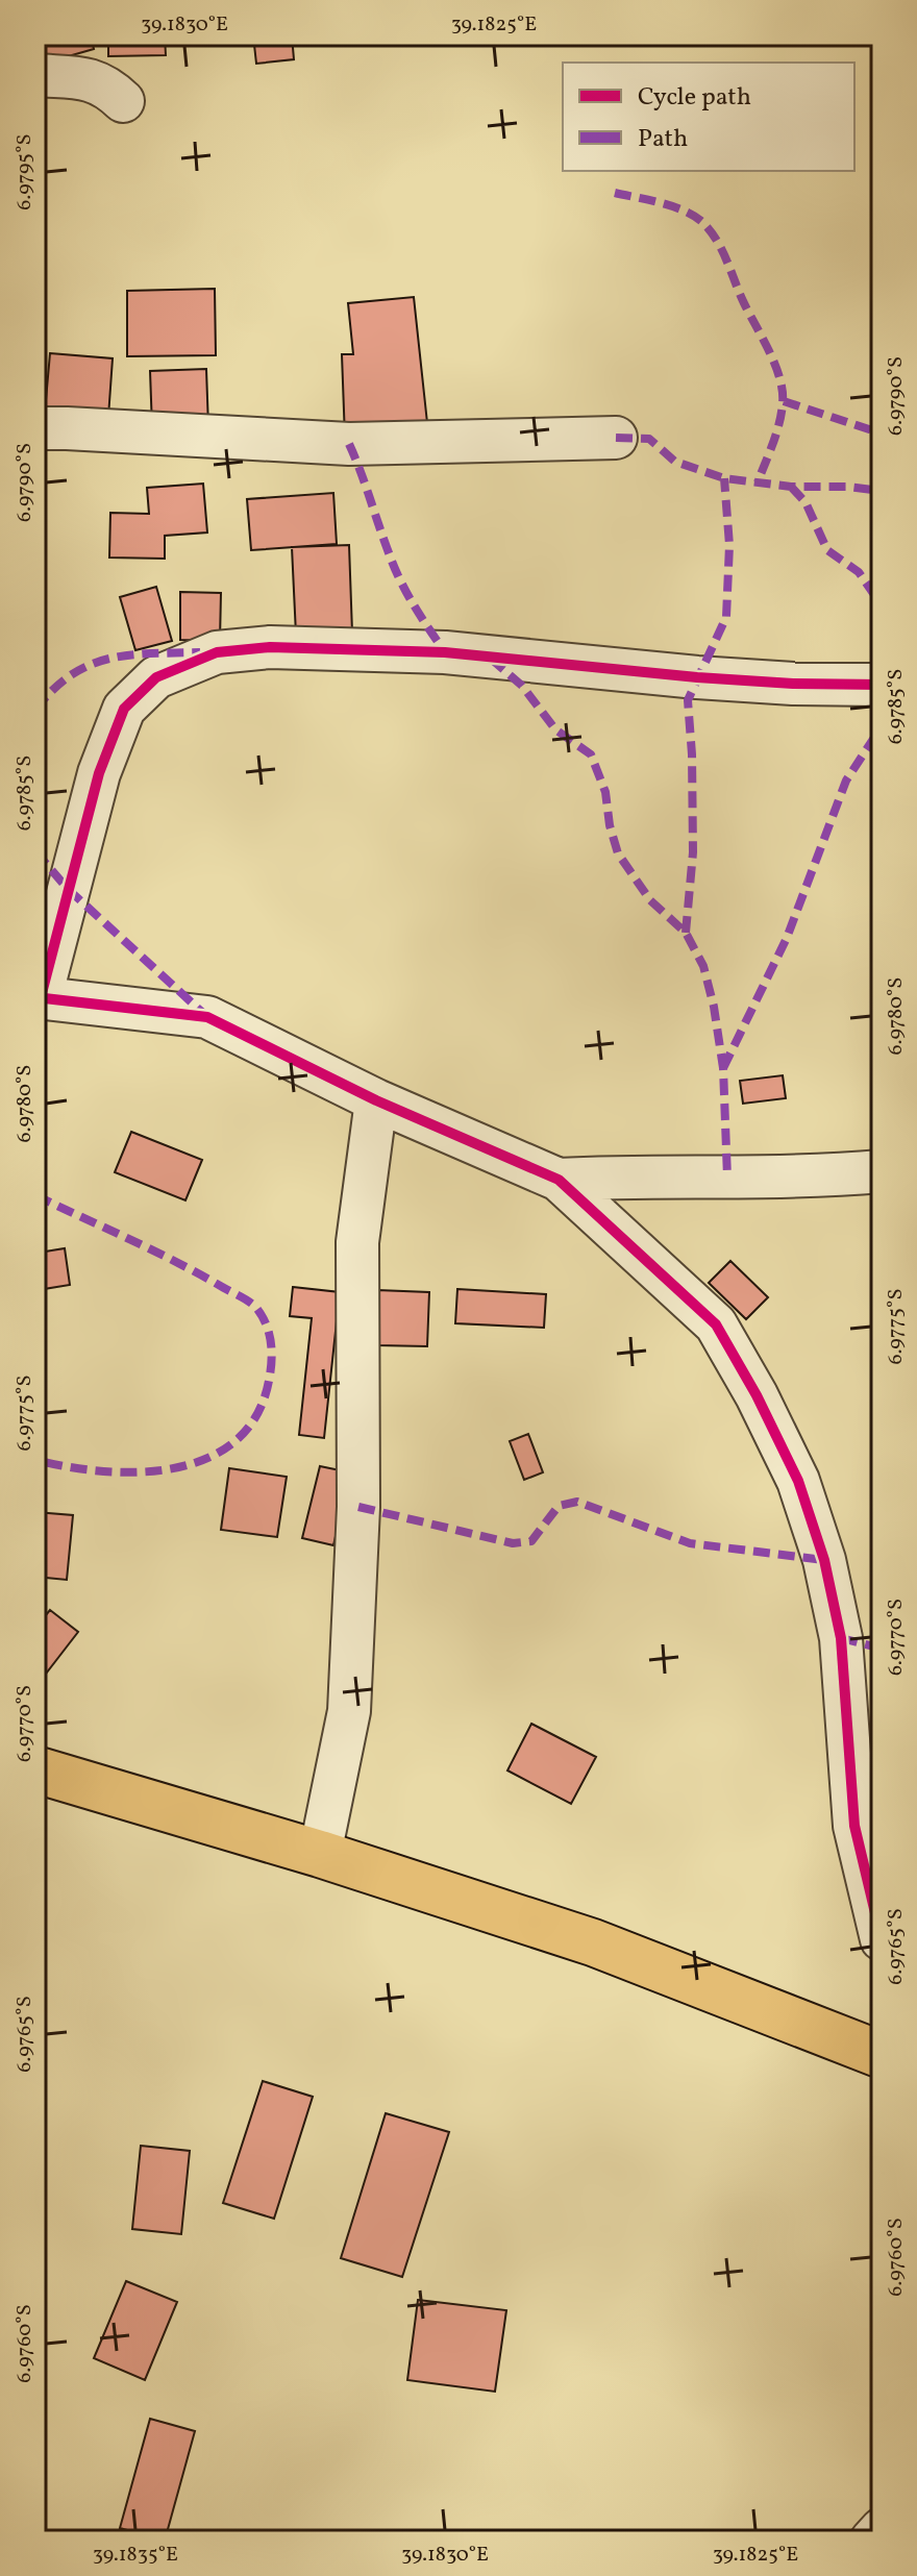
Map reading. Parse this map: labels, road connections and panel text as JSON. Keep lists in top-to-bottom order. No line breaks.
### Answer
{"legend":["Cycle path","Path"],"coordinates":["39.1830°E","39.1825°E","6.9795°S","6.9790°S","6.9785°S","6.9780°S","6.9775°S","6.9770°S","6.9765°S","6.9760°S","39.1835°E"]}
